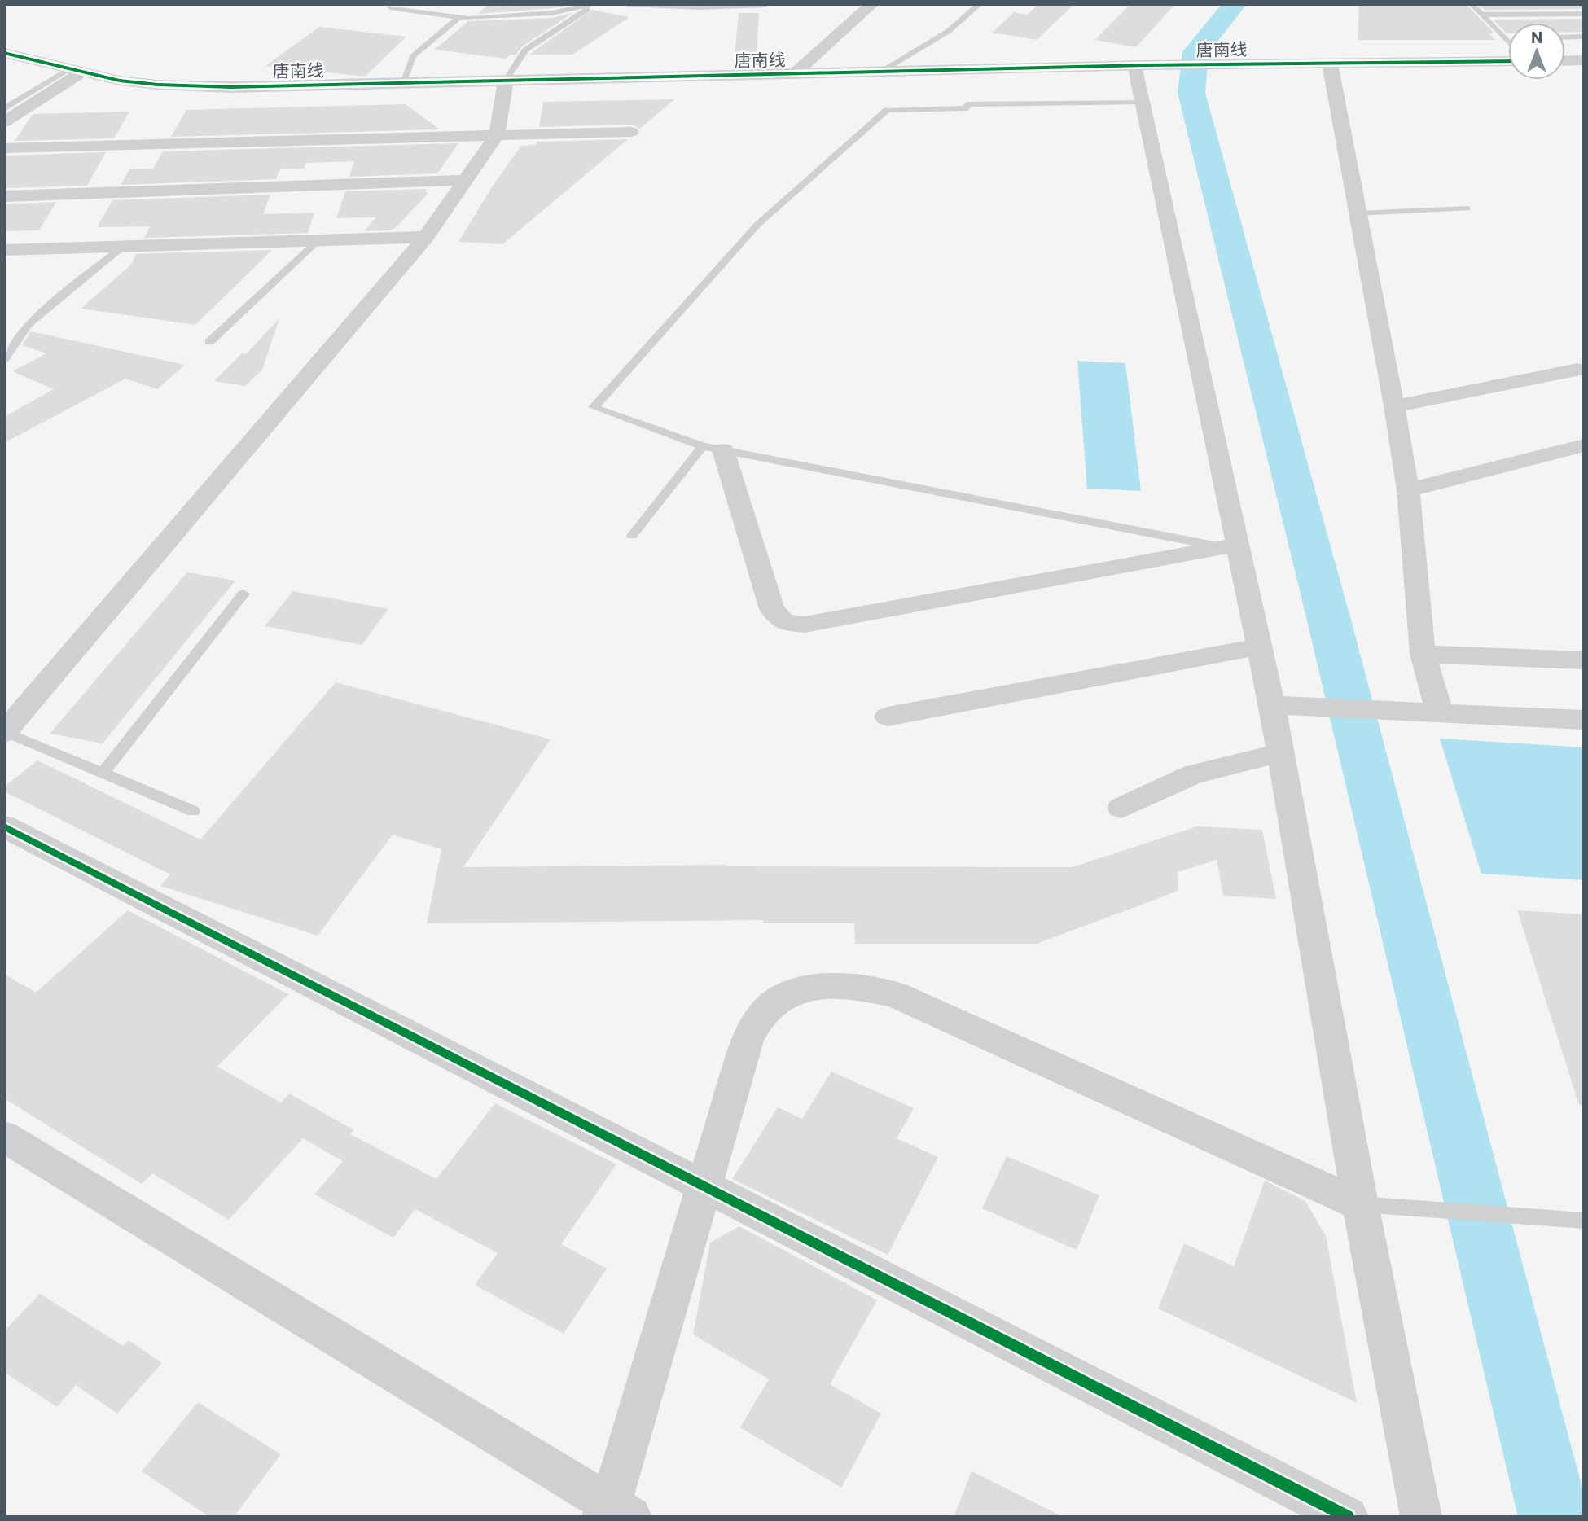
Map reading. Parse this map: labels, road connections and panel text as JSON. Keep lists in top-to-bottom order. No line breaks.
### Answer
{"streets":{"street":["唐南线"]},"north":"top"}
